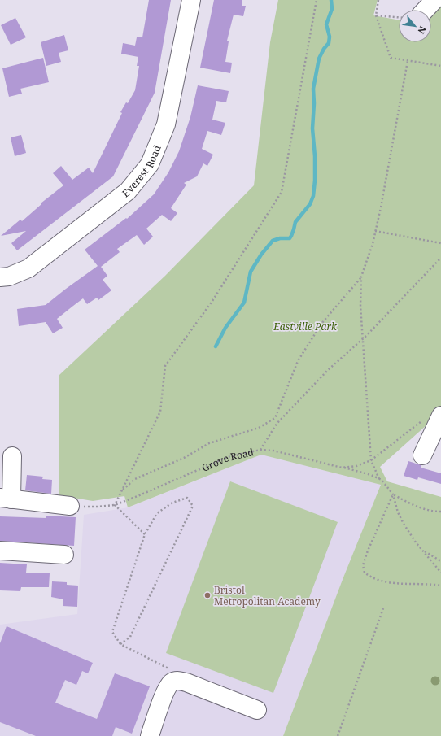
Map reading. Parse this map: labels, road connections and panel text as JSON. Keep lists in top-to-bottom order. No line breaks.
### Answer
{"streets":{"street":["Everest Road"],"path":["Grove Road"]},"parks":["Eastville Park"],"places":["Bristol Metropolitan Academy"],"north":"bottom right"}
